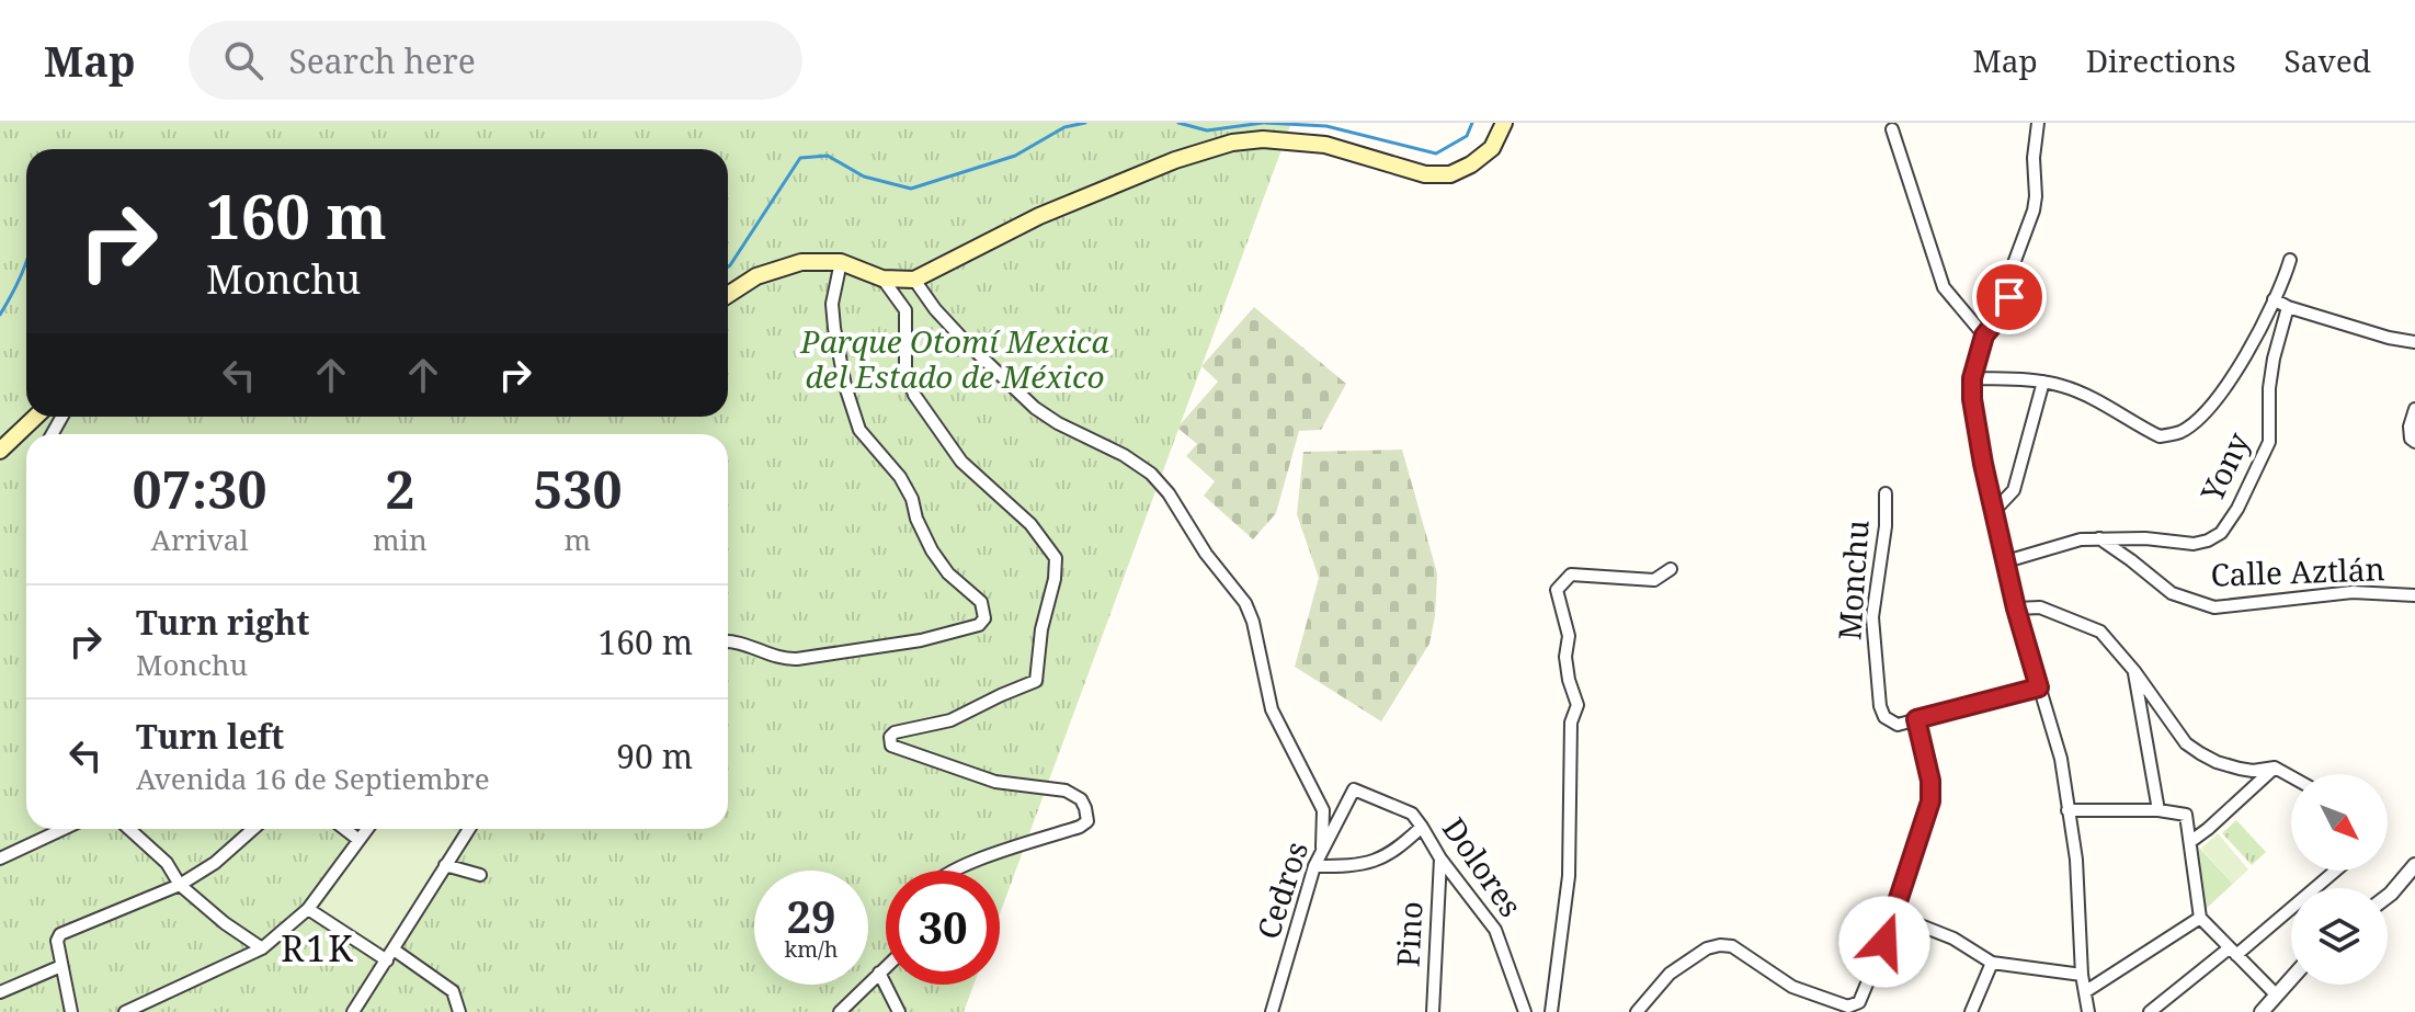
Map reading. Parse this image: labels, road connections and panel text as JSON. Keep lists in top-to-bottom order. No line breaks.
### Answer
{"streets":{"street":["Yony","Calle Aztlán","Monchu","Dolores","Cedros","Pino"]},"crossings":[["Yony","Calle Aztlán"],["Dolores","Cedros"],["Dolores","Pino"]],"districts":["R1K"],"parks":["Parque Otomí Mexica del Estado de México"],"north":"bottom right","page":{"header":"Map","search":"Search here","nav":["Map","Directions","Saved"],"turn":["160 m","Monchu"],"eta":["07:30","Arrival","2","min","530","m"],"list":[{"name":"Turn right","note":"Monchu","value":"160 m"},{"name":"Turn left","note":"Avenida 16 de Septiembre","value":"90 m"}],"speed":"29 km/h","limit":"30"}}
